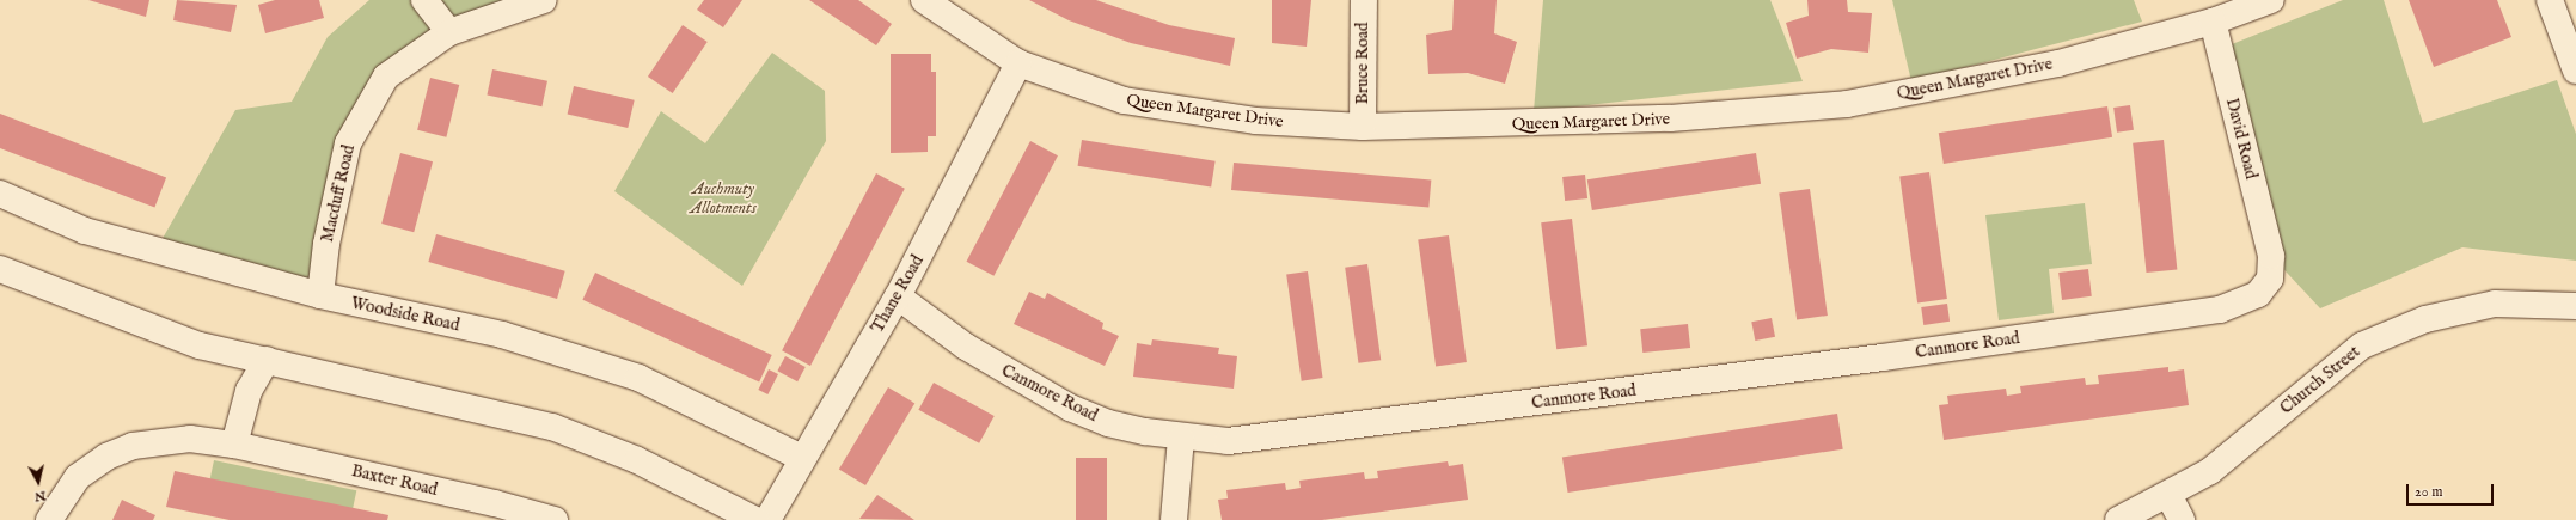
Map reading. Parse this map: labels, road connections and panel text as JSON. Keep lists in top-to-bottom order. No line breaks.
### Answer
{"streets":{"street":["Bruce Road","Queen Margaret Drive","David Road","Macduff Road","Thane Road","Woodside Road","Canmore Road","Church Street","Baxter Road"]},"crossings":[["Bruce Road","Queen Margaret Drive"],["Queen Margaret Drive","David Road"],["Queen Margaret Drive","Thane Road"],["David Road","Canmore Road"],["Macduff Road","Woodside Road"],["Thane Road","Woodside Road"],["Thane Road","Canmore Road"]],"parks":["Auchmuty Allotments"],"scale_bar":"20 m","north":"bottom"}
